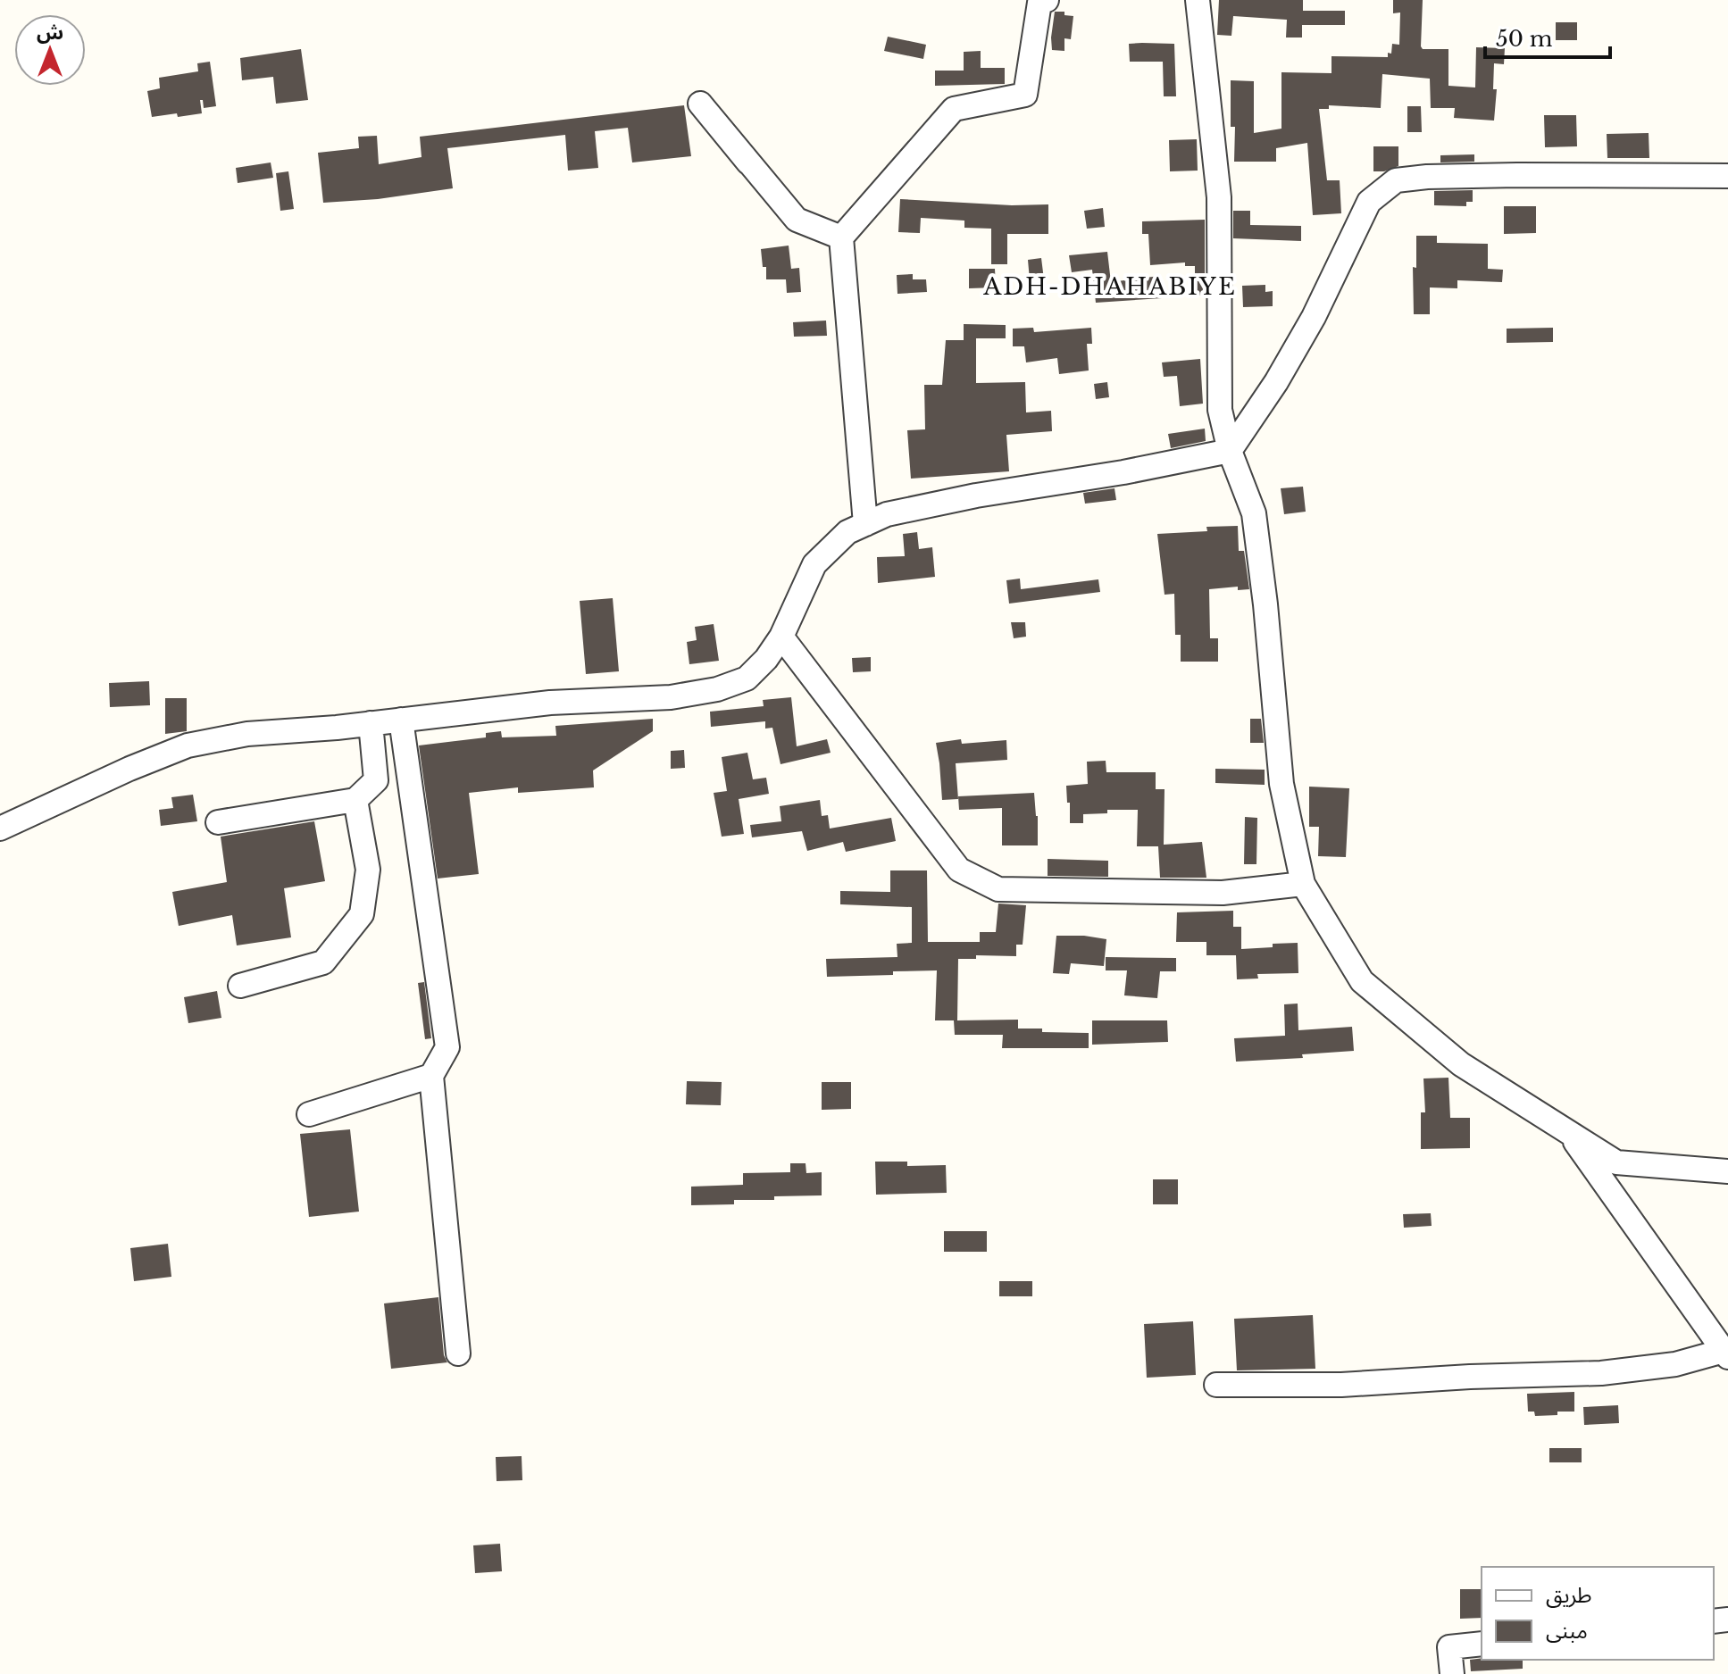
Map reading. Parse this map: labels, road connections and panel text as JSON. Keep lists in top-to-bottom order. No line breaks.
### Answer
{"districts":["ADH-DHAHABIYE"],"legend":["طريق","مبنى"],"scale_bar":"50 m","north":"top"}
